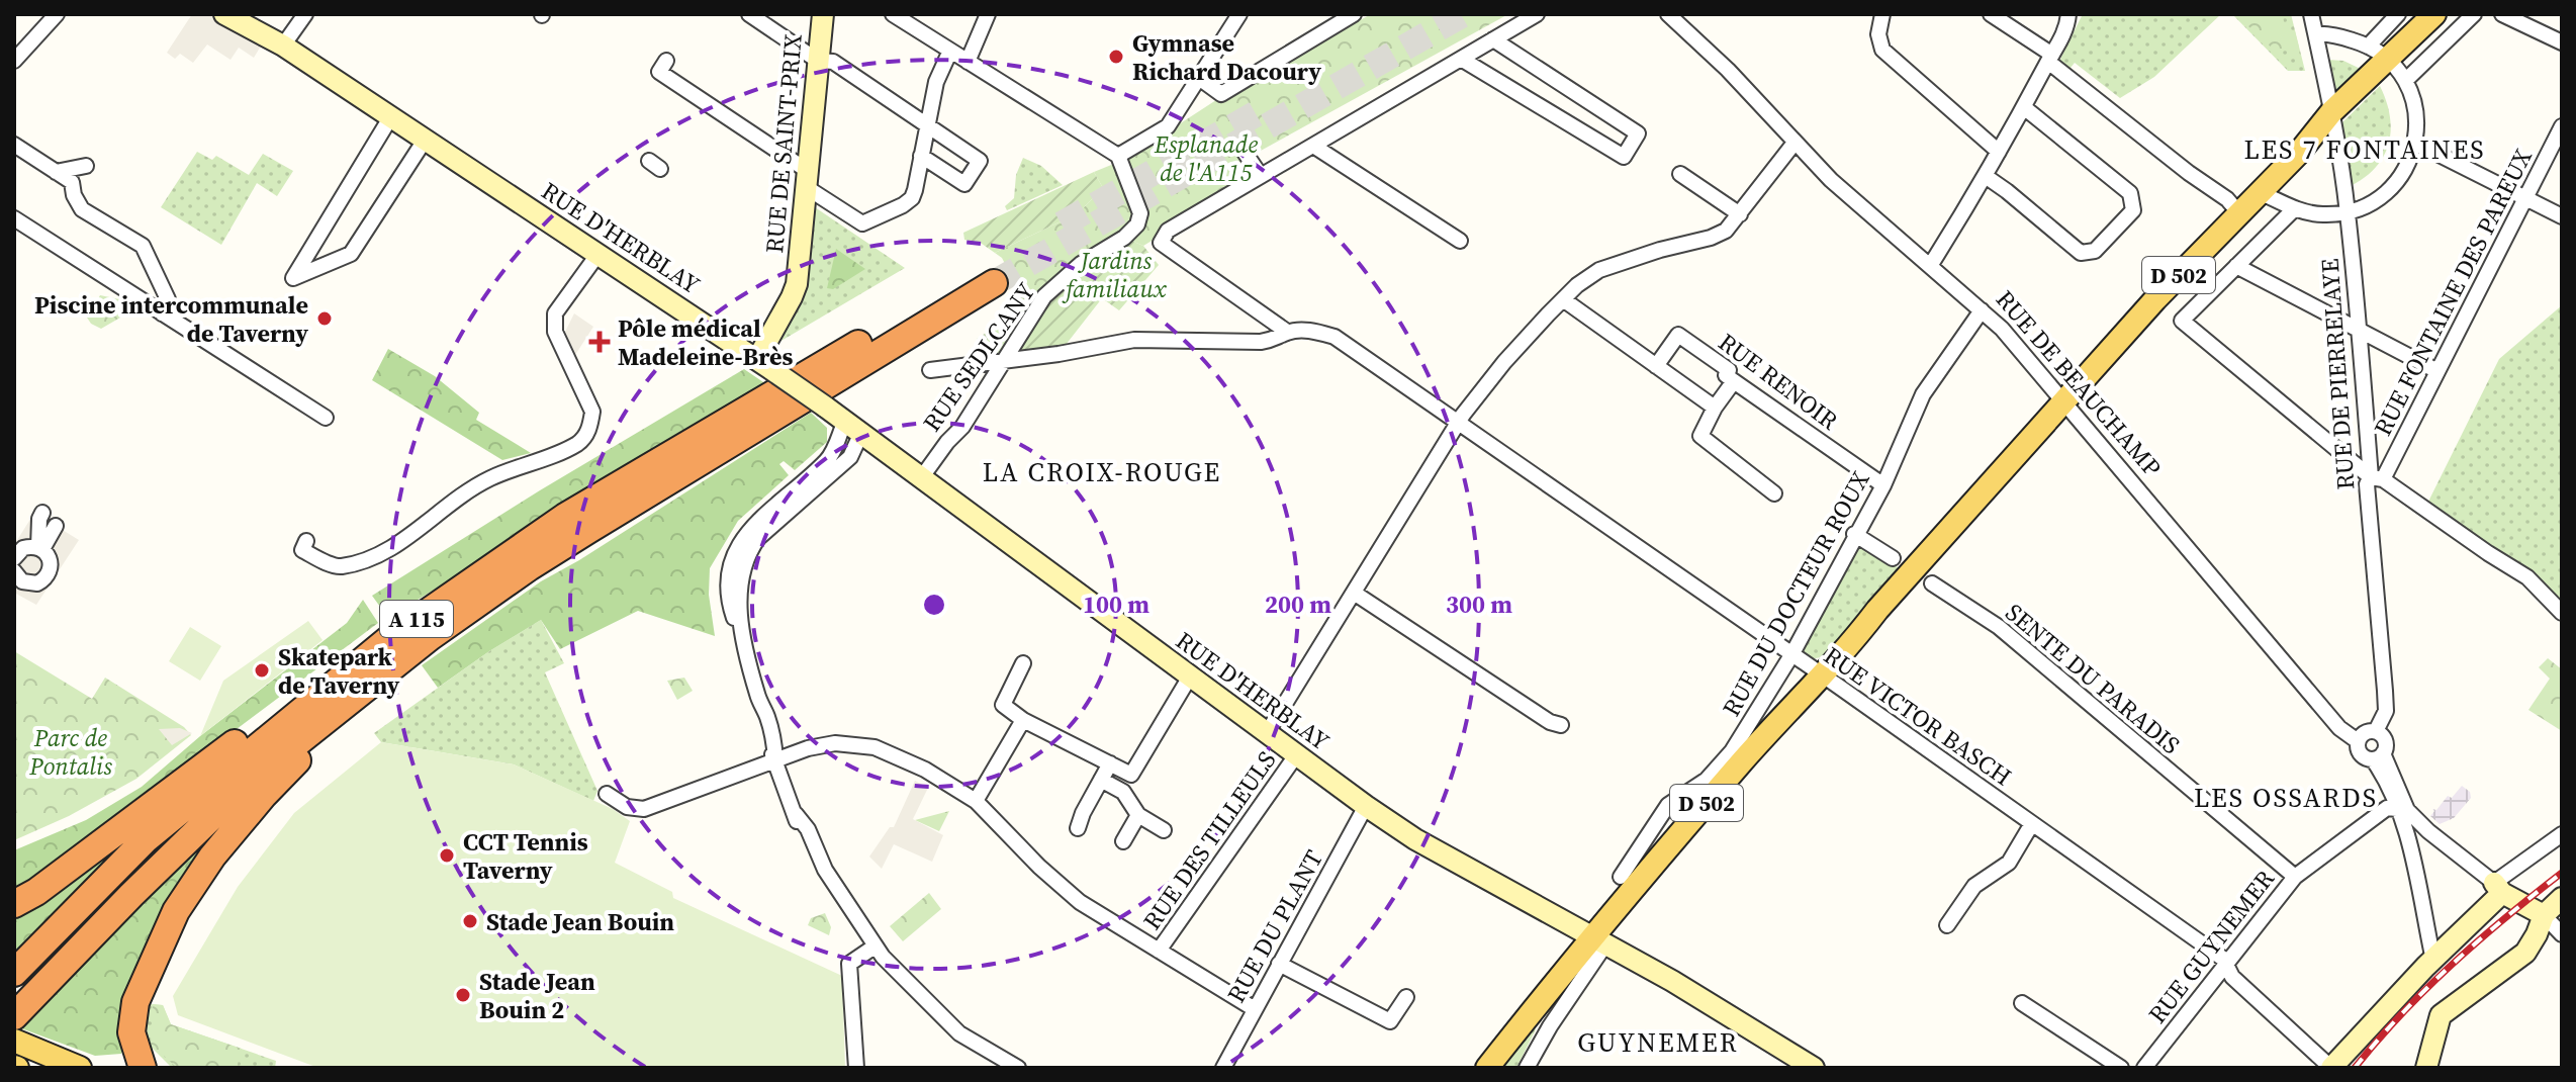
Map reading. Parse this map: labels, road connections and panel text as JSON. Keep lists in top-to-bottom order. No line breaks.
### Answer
{"streets":{"highway":["A 115"],"main road":["RUE DE SAINT-PRIX","RUE D'HERBLAY","D 502"],"street":["RUE FONTAINE DES PAREUX","RUE SEDLCANY","RUE DE PIERRELAYE","RUE RENOIR","RUE DE BEAUCHAMP","RUE DU DOCTEUR ROUX","SENTE DU PARADIS","RUE VICTOR BASCH","RUE DES TILLEULS","RUE DU PLANT","RUE GUYNEMER"]},"crossings":[["RUE DE SAINT-PRIX","RUE D'HERBLAY"],["RUE D'HERBLAY","D 502"],["RUE D'HERBLAY","RUE SEDLCANY"],["RUE D'HERBLAY","RUE DES TILLEULS"],["RUE D'HERBLAY","RUE DU PLANT"],["D 502","RUE DE PIERRELAYE"],["D 502","RUE DE BEAUCHAMP"],["D 502","RUE VICTOR BASCH"],["RUE FONTAINE DES PAREUX","RUE DE PIERRELAYE"],["RUE DE PIERRELAYE","RUE DE BEAUCHAMP"],["RUE RENOIR","RUE DU DOCTEUR ROUX"],["RUE DE BEAUCHAMP","RUE DU DOCTEUR ROUX"],["RUE DU DOCTEUR ROUX","RUE VICTOR BASCH"],["SENTE DU PARADIS","RUE GUYNEMER"],["RUE VICTOR BASCH","RUE GUYNEMER"]],"districts":["LES 7 FONTAINES","LA CROIX-ROUGE","LES OSSARDS","GUYNEMER"],"parks":["Esplanade de l'A115","Jardins familiaux","Parc de Pontalis"],"places":{"other":["Gymnase Richard Dacoury","Piscine intercommunale de Taverny","Skatepark de Taverny","CCT Tennis Taverny","Stade Jean Bouin","Stade Jean Bouin 2"],"health":["Pôle médical Madeleine-Brès"]},"rings":["100 m","200 m","300 m"]}
